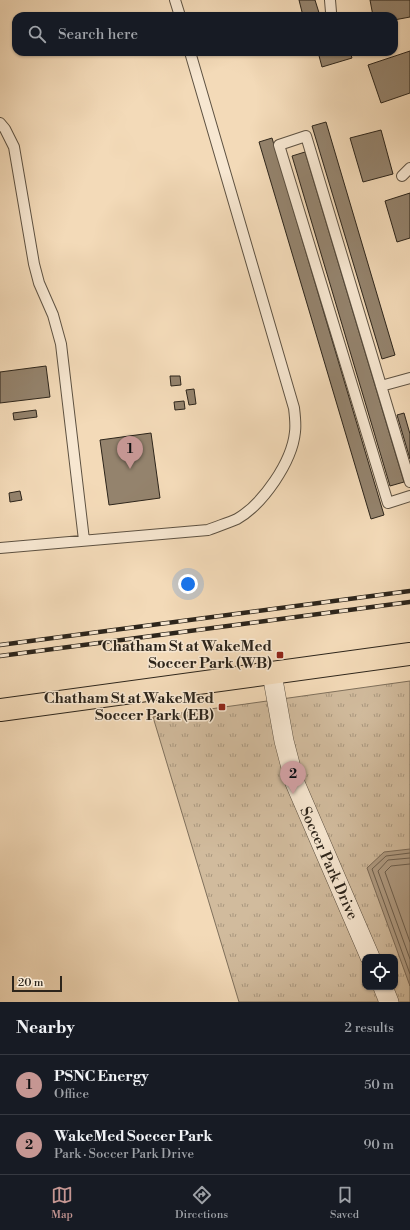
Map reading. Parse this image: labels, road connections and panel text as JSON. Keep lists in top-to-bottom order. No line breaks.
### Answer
{"streets":{"street":["Soccer Park Drive"]},"places":{"transit":["Chatham St at WakeMed Soccer Park (WB)","Chatham St at WakeMed Soccer Park (EB)"]},"scale_bar":"20 m","page":{"search":"Search here","pins":["1","2"],"scale":"20 m","heading":["Nearby","2 results"],"list":[{"mark":"1","name":"PSNC Energy","note":"Office","value":"50 m"},{"mark":"2","name":"WakeMed Soccer Park","note":"Park · Soccer Park Drive","value":"90 m"}],"nav":["Map","Directions","Saved"]}}
